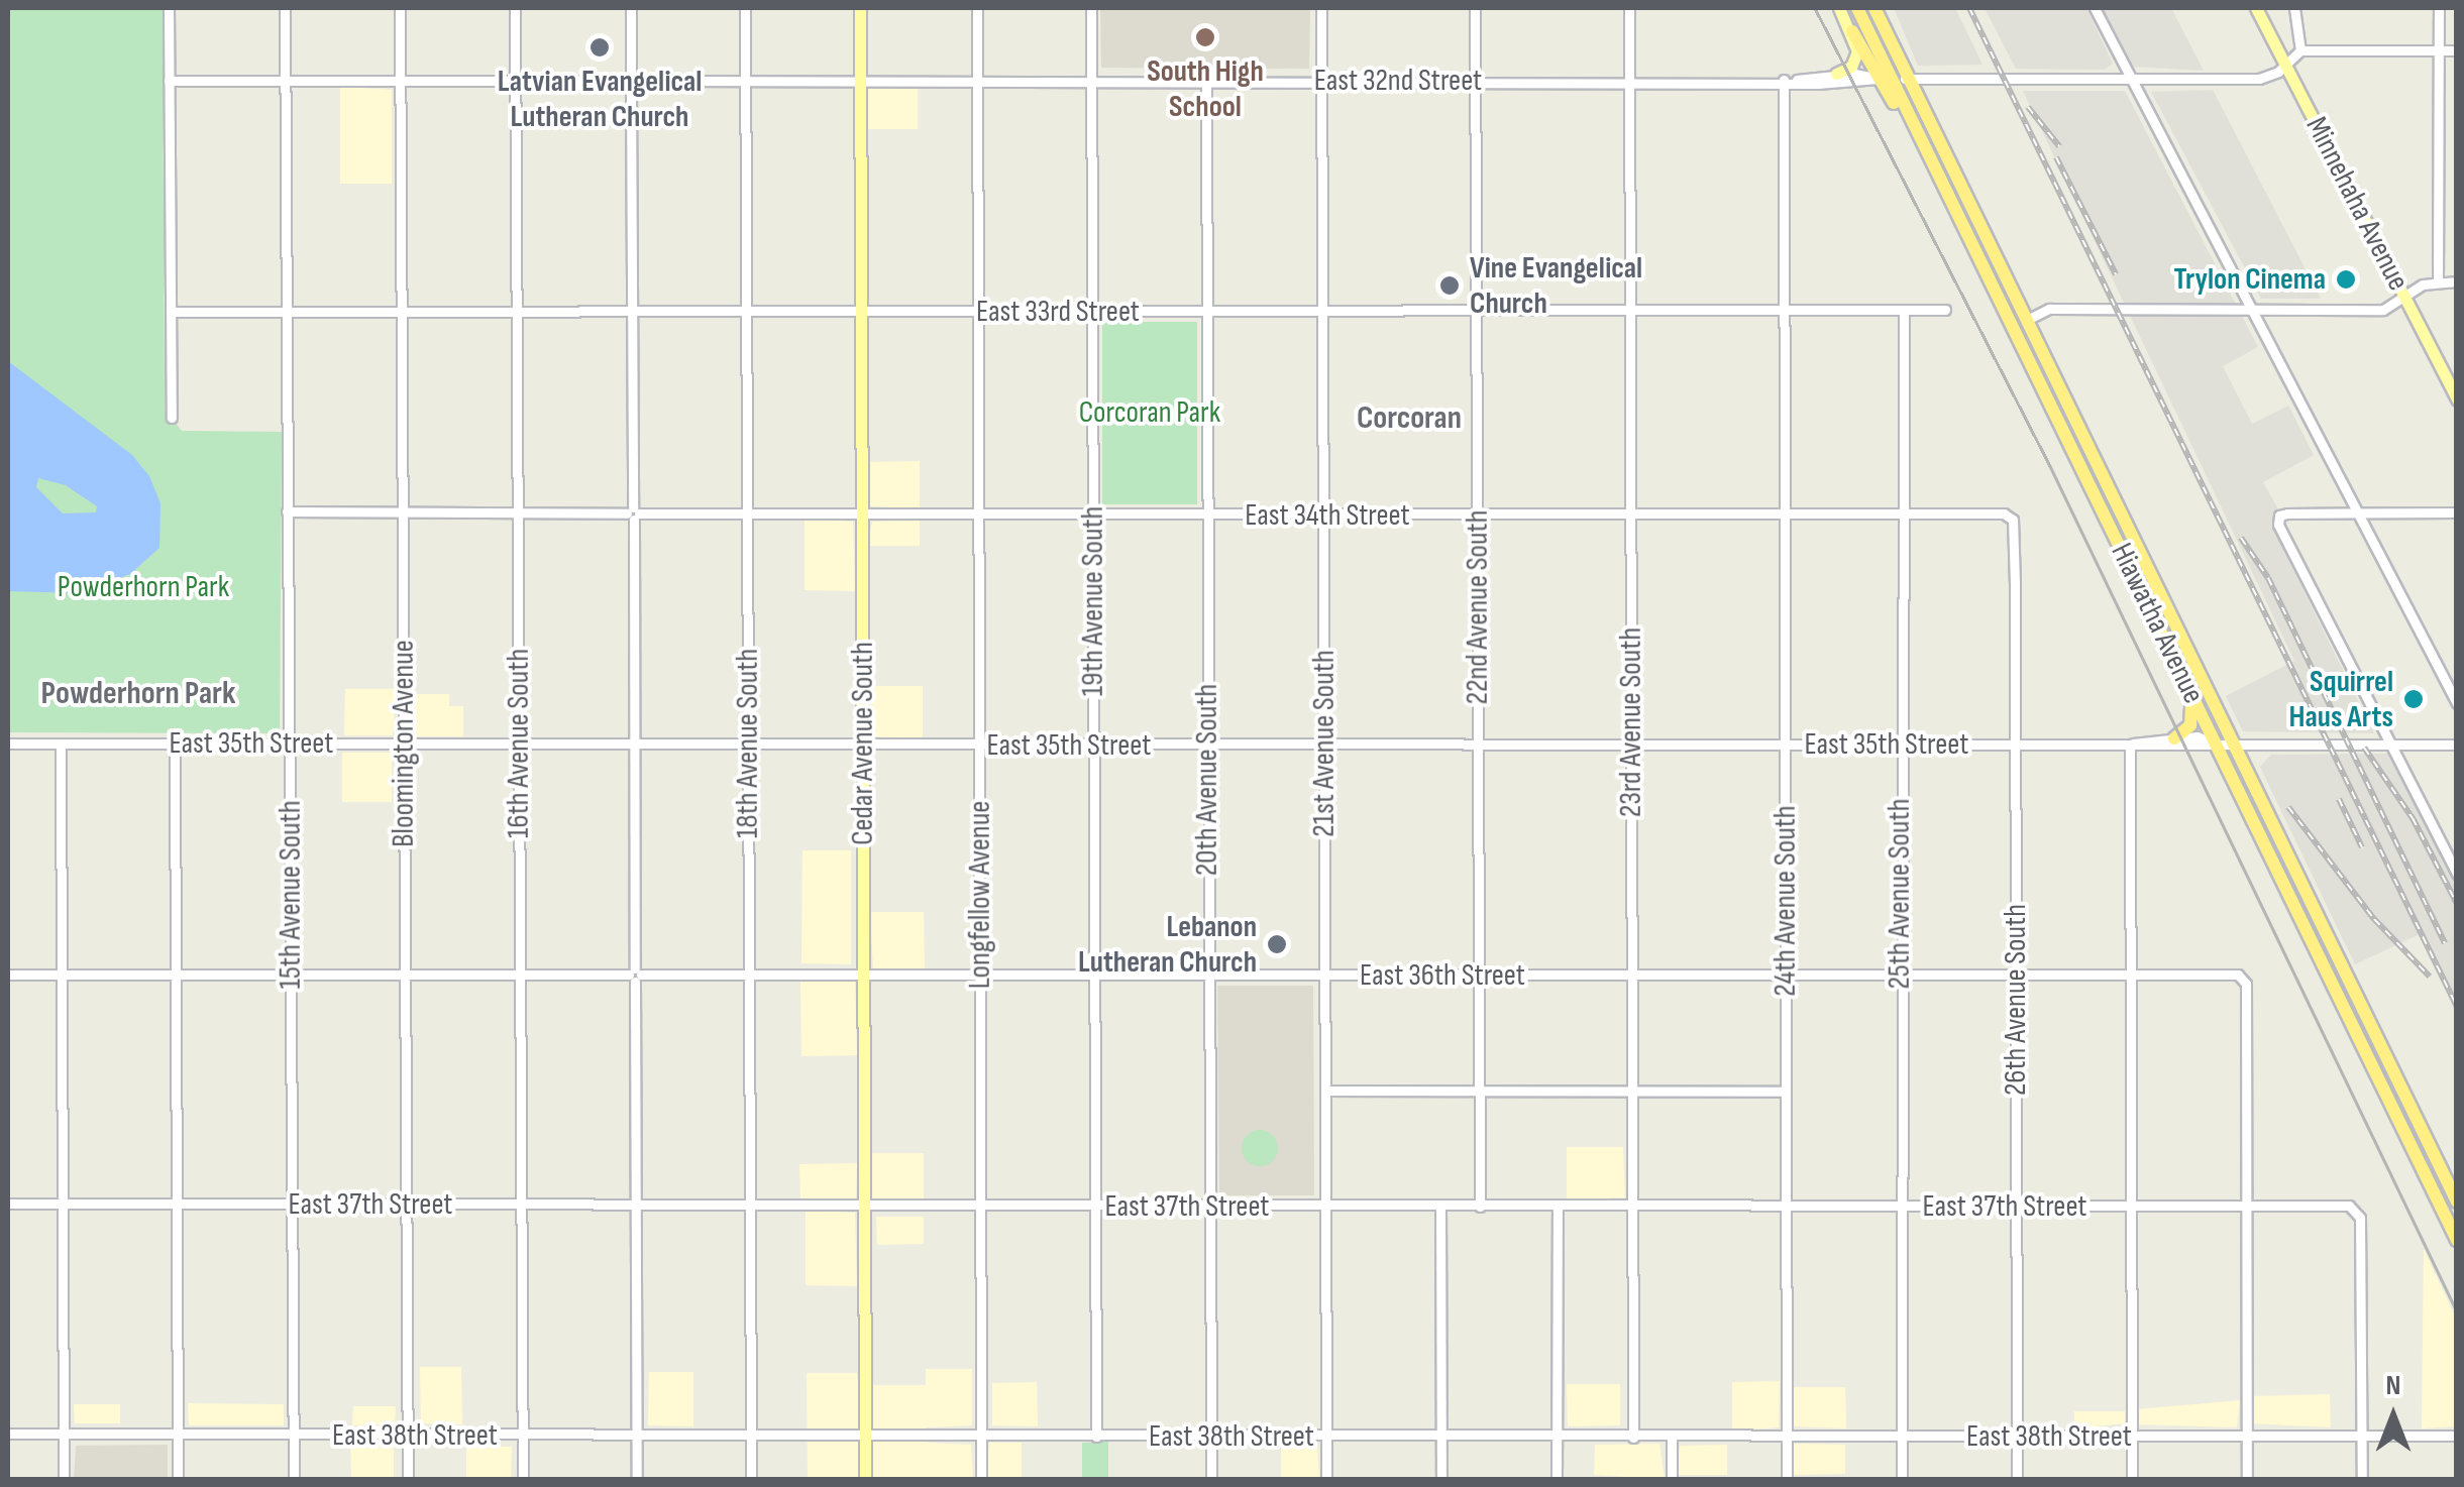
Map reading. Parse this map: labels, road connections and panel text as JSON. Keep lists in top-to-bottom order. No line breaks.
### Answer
{"streets":{"highway":["Hiawatha Avenue"],"main road":["Minnehaha Avenue","Cedar Avenue South"],"street":["East 32nd Street","East 33rd Street","East 34th Street","19th Avenue South","22nd Avenue South","23rd Avenue South","East 35th Street","Bloomington Avenue","16th Avenue South","18th Avenue South","21st Avenue South","20th Avenue South","25th Avenue South","15th Avenue South","Longfellow Avenue","24th Avenue South","East 36th Street","26th Avenue South","East 37th Street","East 38th Street"]},"crossings":[["East 32nd Street","Minnehaha Avenue"],["East 32nd Street","19th Avenue South"],["East 32nd Street","22nd Avenue South"],["East 32nd Street","Hiawatha Avenue"],["East 32nd Street","23rd Avenue South"],["East 32nd Street","Bloomington Avenue"],["East 32nd Street","16th Avenue South"],["East 32nd Street","18th Avenue South"],["East 32nd Street","Cedar Avenue South"],["East 32nd Street","21st Avenue South"],["East 32nd Street","20th Avenue South"],["East 32nd Street","15th Avenue South"],["East 32nd Street","Longfellow Avenue"],["East 32nd Street","24th Avenue South"],["East 33rd Street","19th Avenue South"],["East 33rd Street","22nd Avenue South"],["East 33rd Street","23rd Avenue South"],["East 33rd Street","Bloomington Avenue"],["East 33rd Street","16th Avenue South"],["East 33rd Street","18th Avenue South"],["East 33rd Street","Cedar Avenue South"],["East 33rd Street","21st Avenue South"],["East 33rd Street","20th Avenue South"],["East 33rd Street","25th Avenue South"],["East 33rd Street","15th Avenue South"],["East 33rd Street","Longfellow Avenue"],["East 33rd Street","24th Avenue South"],["East 34th Street","19th Avenue South"],["East 34th Street","22nd Avenue South"],["East 34th Street","23rd Avenue South"],["East 34th Street","Bloomington Avenue"],["East 34th Street","16th Avenue South"],["East 34th Street","18th Avenue South"],["East 34th Street","Cedar Avenue South"],["East 34th Street","21st Avenue South"],["East 34th Street","20th Avenue South"],["East 34th Street","25th Avenue South"],["East 34th Street","15th Avenue South"],["East 34th Street","Longfellow Avenue"],["East 34th Street","24th Avenue South"],["East 34th Street","26th Avenue South"],["19th Avenue South","East 35th Street"],["19th Avenue South","East 36th Street"],["19th Avenue South","East 37th Street"],["19th Avenue South","East 38th Street"],["22nd Avenue South","East 35th Street"],["22nd Avenue South","East 36th Street"],["22nd Avenue South","East 37th Street"],["Hiawatha Avenue","East 35th Street"],["23rd Avenue South","East 35th Street"],["23rd Avenue South","East 36th Street"],["23rd Avenue South","East 37th Street"],["23rd Avenue South","East 38th Street"],["East 35th Street","Bloomington Avenue"],["East 35th Street","16th Avenue South"],["East 35th Street","18th Avenue South"],["East 35th Street","Cedar Avenue South"],["East 35th Street","21st Avenue South"],["East 35th Street","20th Avenue South"],["East 35th Street","25th Avenue South"],["East 35th Street","15th Avenue South"],["East 35th Street","Longfellow Avenue"],["East 35th Street","24th Avenue South"],["East 35th Street","26th Avenue South"],["Bloomington Avenue","East 36th Street"],["Bloomington Avenue","East 37th Street"],["Bloomington Avenue","East 38th Street"],["16th Avenue South","East 36th Street"],["16th Avenue South","East 37th Street"],["16th Avenue South","East 38th Street"],["18th Avenue South","East 36th Street"],["18th Avenue South","East 37th Street"],["18th Avenue South","East 38th Street"],["Cedar Avenue South","East 36th Street"],["Cedar Avenue South","East 37th Street"],["Cedar Avenue South","East 38th Street"],["21st Avenue South","East 36th Street"],["21st Avenue South","East 37th Street"],["21st Avenue South","East 38th Street"],["20th Avenue South","East 36th Street"],["20th Avenue South","East 37th Street"],["20th Avenue South","East 38th Street"],["25th Avenue South","East 36th Street"],["25th Avenue South","East 37th Street"],["25th Avenue South","East 38th Street"],["15th Avenue South","East 36th Street"],["15th Avenue South","East 37th Street"],["15th Avenue South","East 38th Street"],["Longfellow Avenue","East 36th Street"],["Longfellow Avenue","East 37th Street"],["Longfellow Avenue","East 38th Street"],["24th Avenue South","East 36th Street"],["24th Avenue South","East 37th Street"],["24th Avenue South","East 38th Street"],["East 36th Street","26th Avenue South"],["East 36th Street","East 37th Street"],["26th Avenue South","East 37th Street"],["26th Avenue South","East 38th Street"],["East 37th Street","East 38th Street"]],"districts":["Corcoran","Powderhorn Park"],"parks":["Corcoran Park","Powderhorn Park"],"places":["South High School","Latvian Evangelical Lutheran Church","Trylon Cinema","Vine Evangelical Church","Squirrel Haus Arts","Lebanon Lutheran Church"],"north":"top"}
